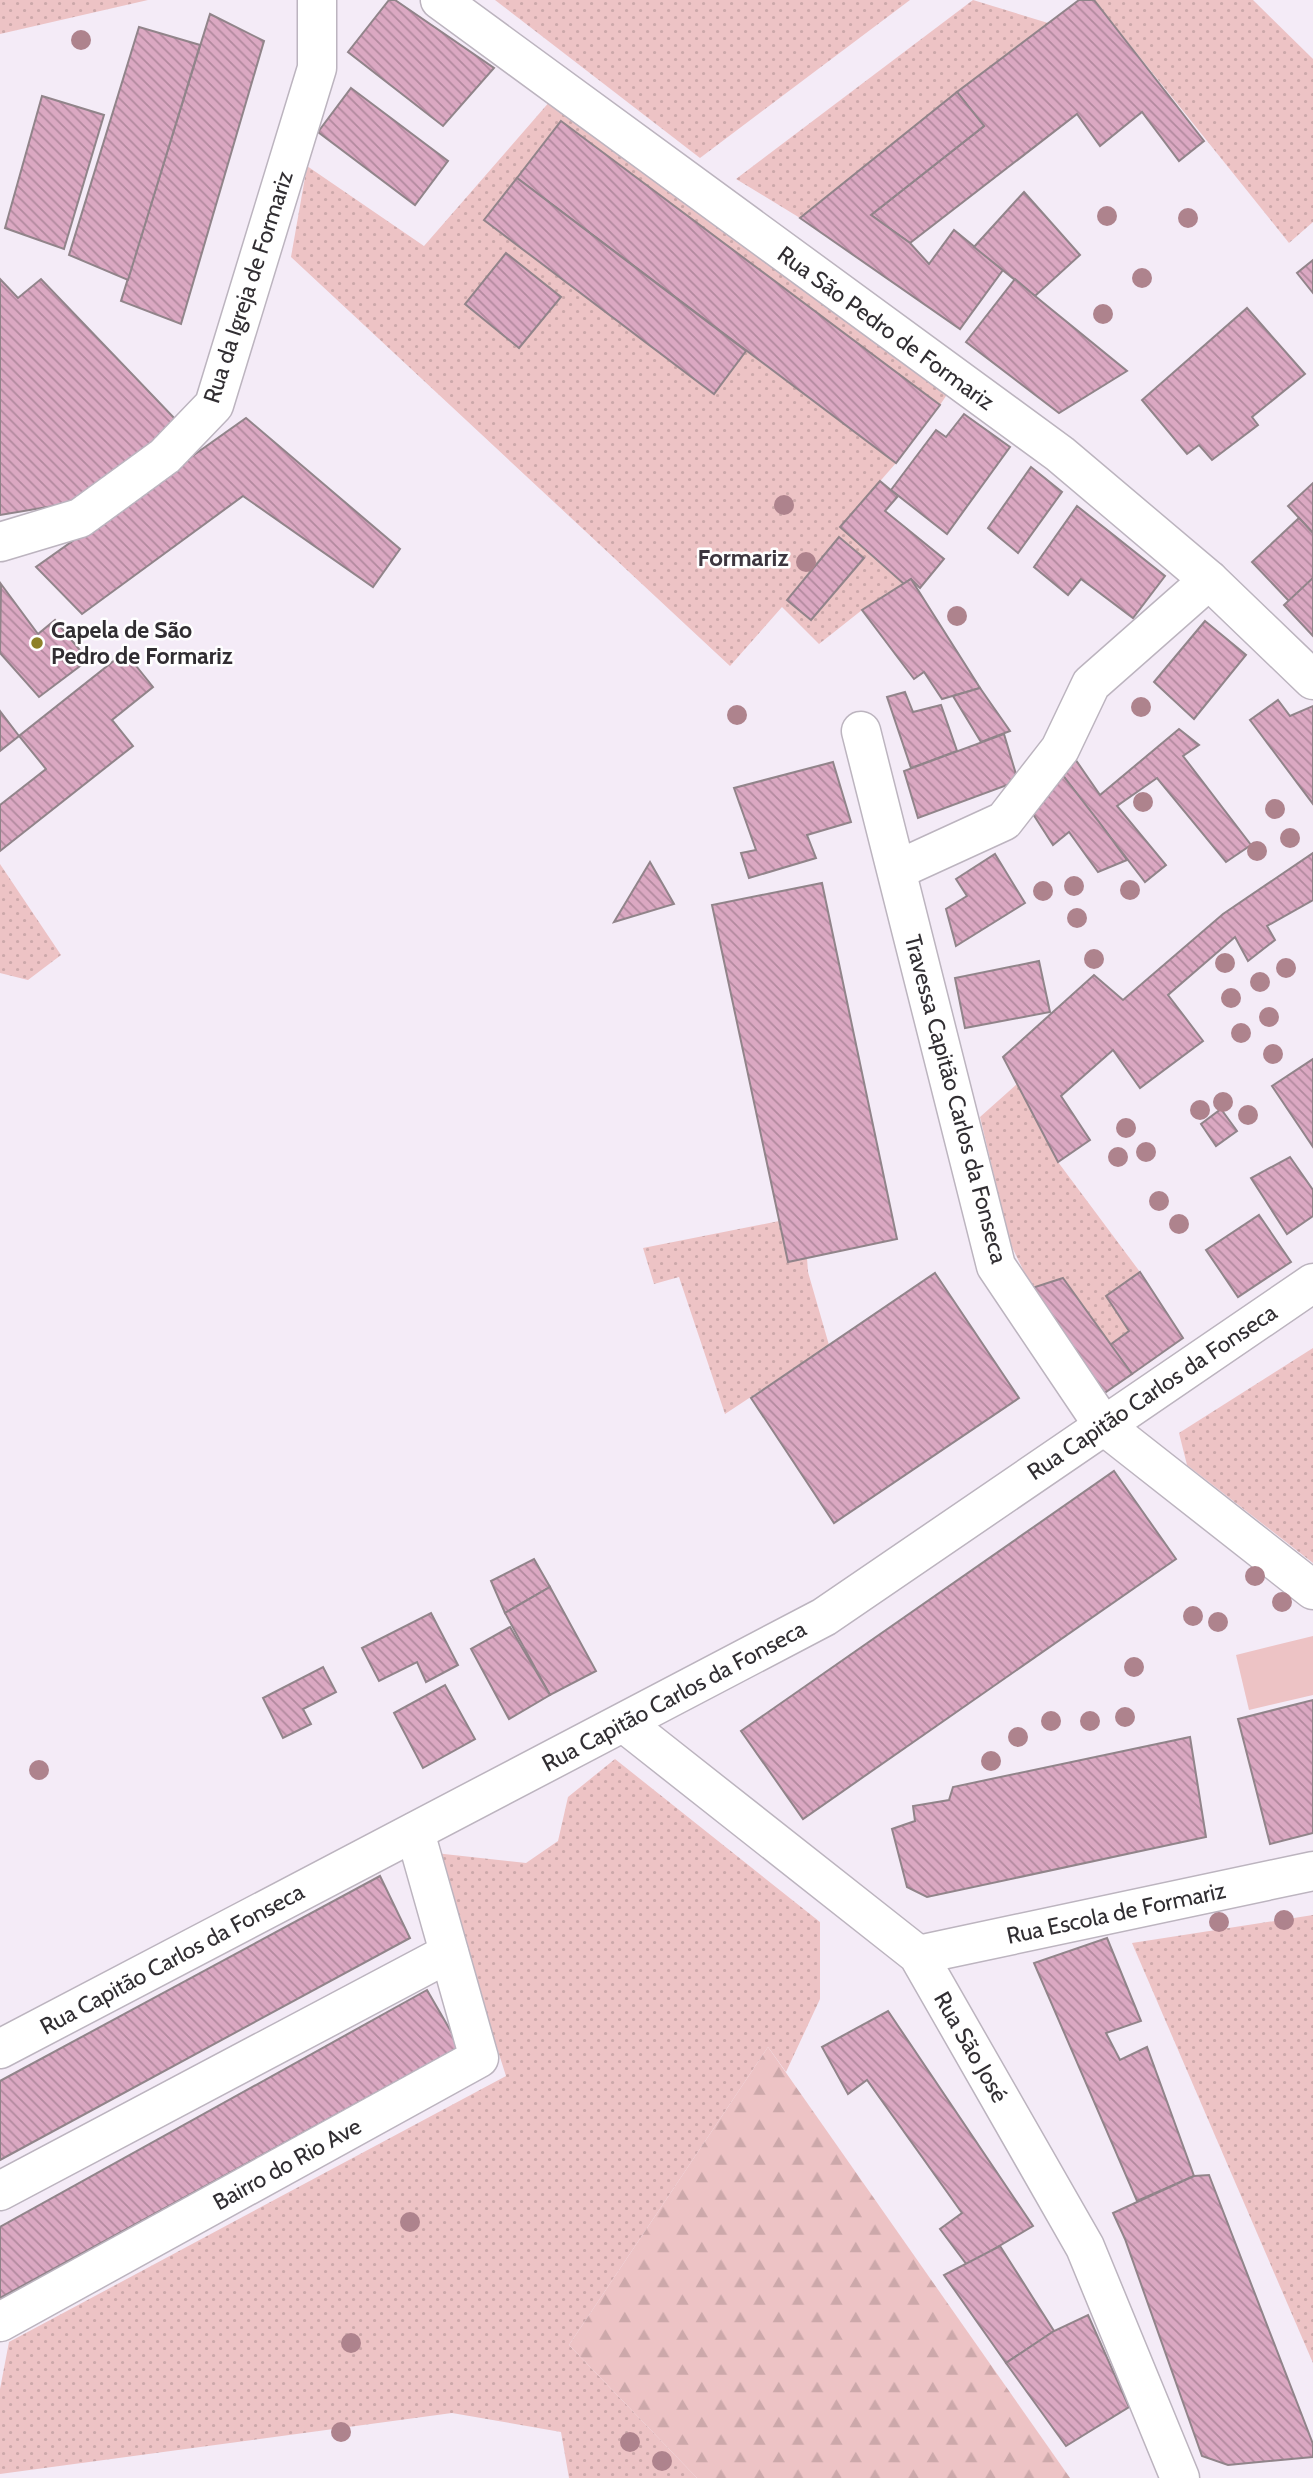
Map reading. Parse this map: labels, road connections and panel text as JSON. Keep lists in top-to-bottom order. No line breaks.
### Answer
{"streets":{"street":["Rua da Igreja de Formariz","Rua São Pedro de Formariz","Travessa Capitão Carlos da Fonseca","Rua Capitão Carlos da Fonseca","Rua Escola de Formariz","Rua São José","Bairro do Rio Ave"]},"crossings":[["Travessa Capitão Carlos da Fonseca","Rua Capitão Carlos da Fonseca"],["Rua Capitão Carlos da Fonseca","Rua São José"],["Rua Capitão Carlos da Fonseca","Bairro do Rio Ave"],["Rua Escola de Formariz","Rua São José"]],"districts":["Formariz"],"places":["Capela de São Pedro de Formariz"]}
